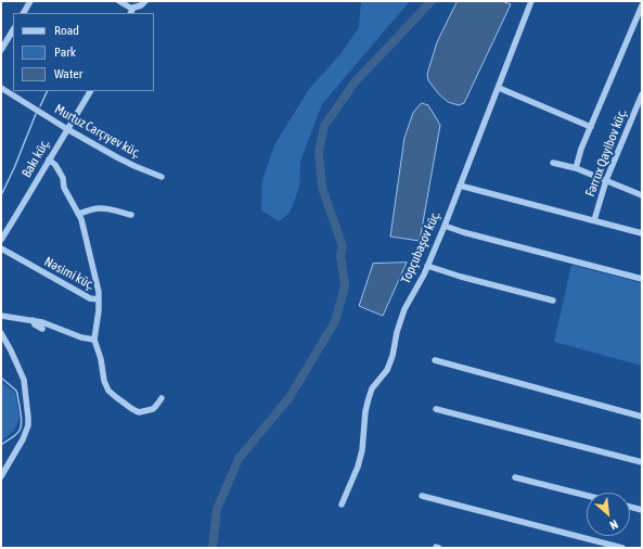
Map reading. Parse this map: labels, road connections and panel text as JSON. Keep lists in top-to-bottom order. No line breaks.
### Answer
{"streets":{"street":["Murtuz Carçıyev küç.","Fərrux Qayibov küç.","Bakı küç.","Topçubaşov küç.","Nəsimi küç."]},"crossings":[["Murtuz Carçıyev küç.","Bakı küç."]],"legend":["Road","Park","Water"],"north":"bottom right"}
